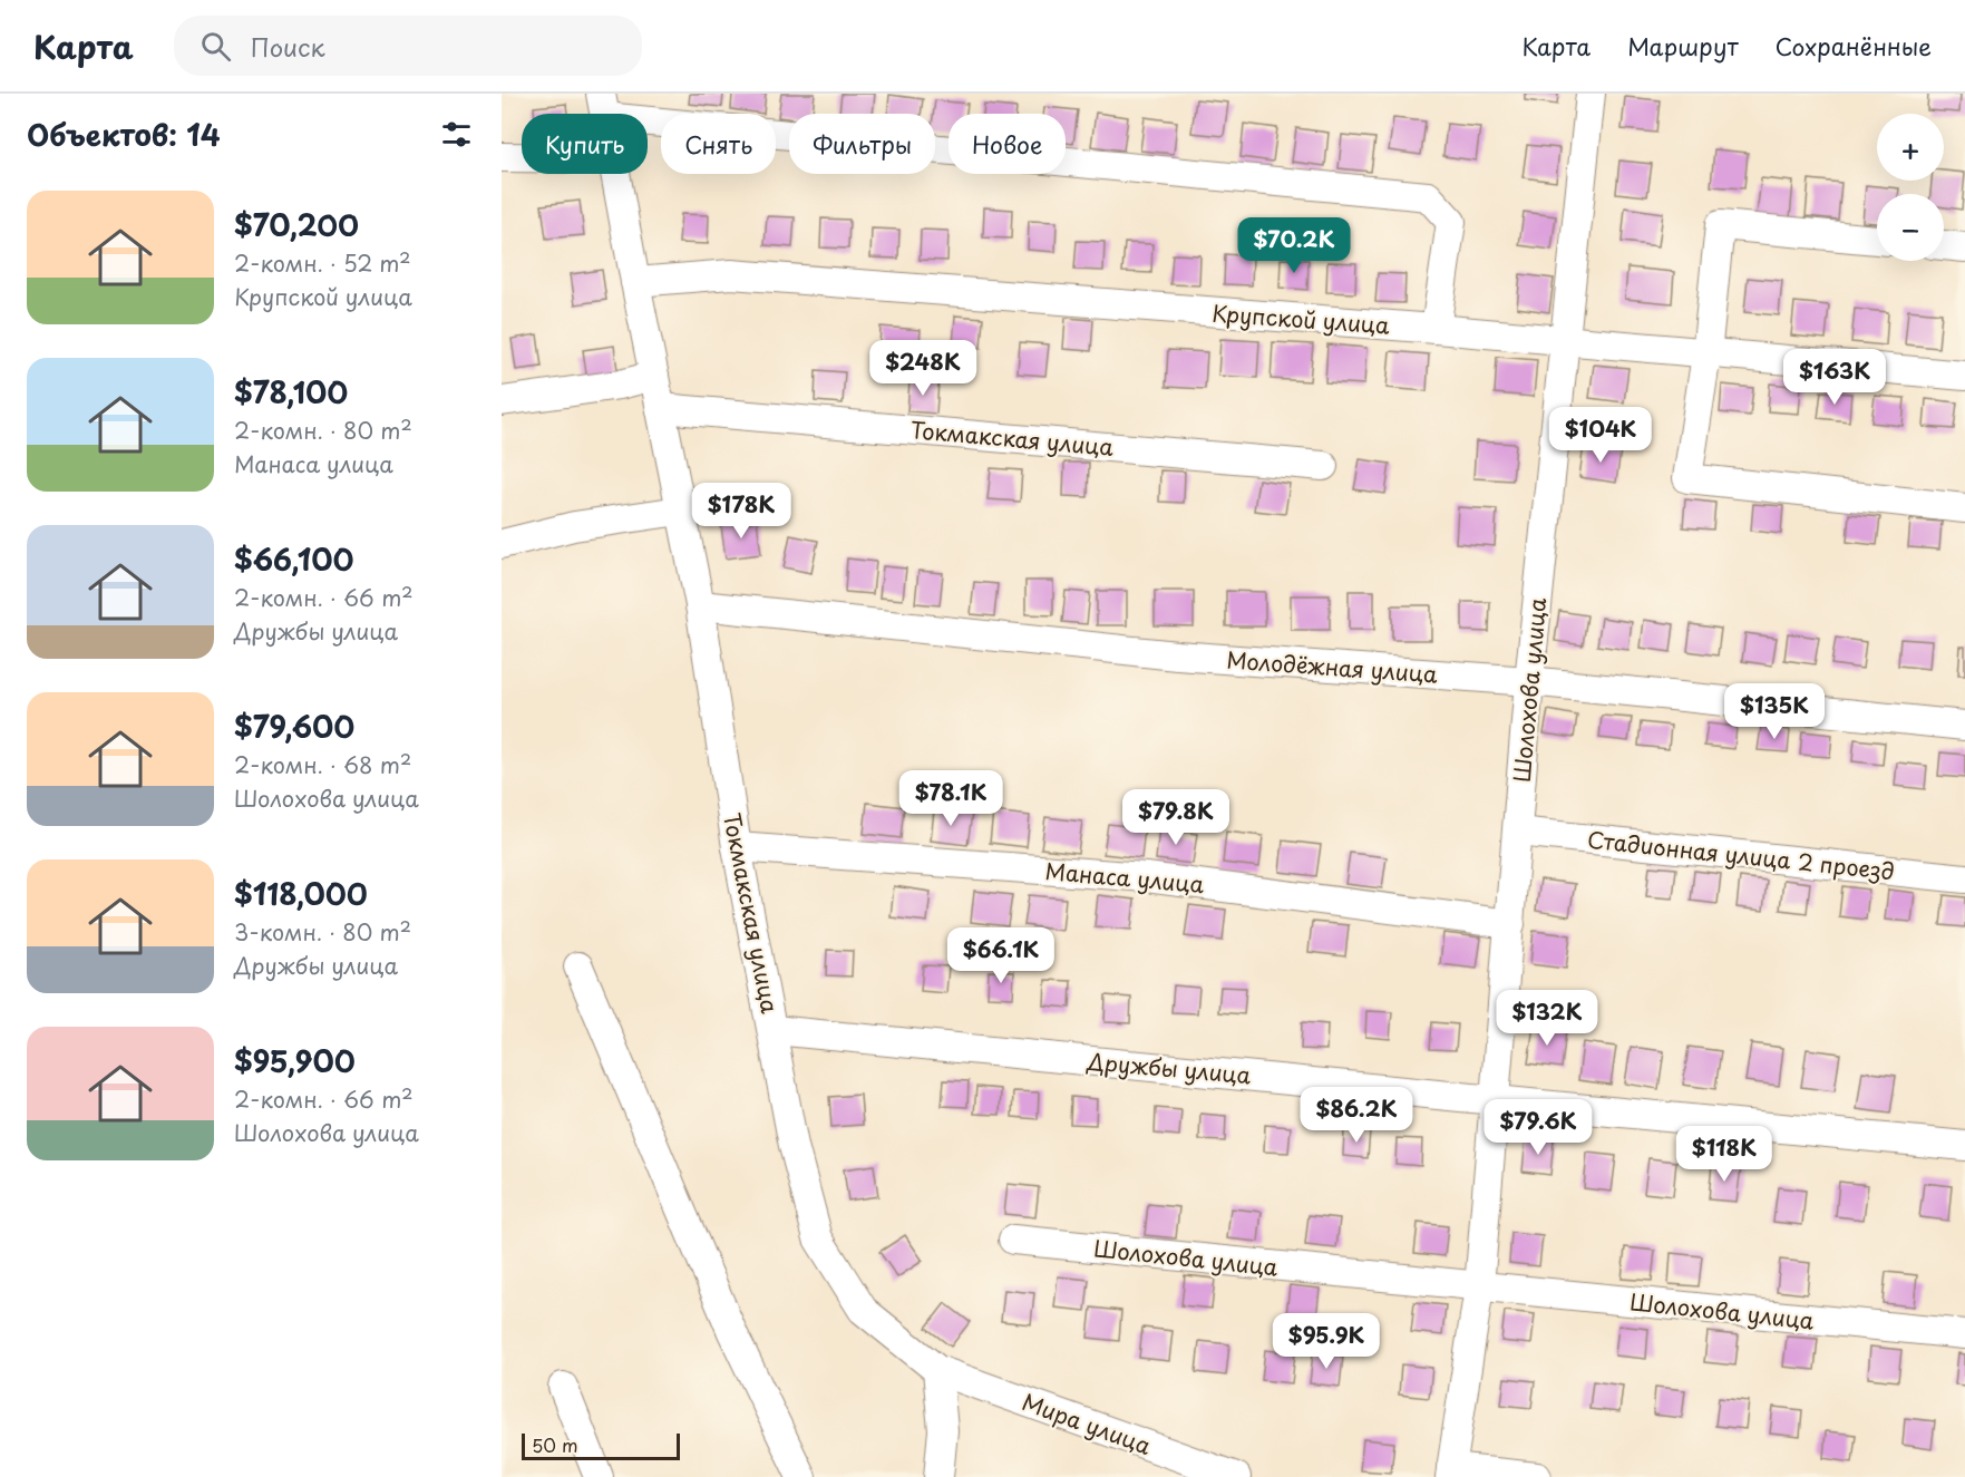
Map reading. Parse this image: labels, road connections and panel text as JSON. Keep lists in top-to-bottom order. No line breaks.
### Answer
{"streets":{"street":["Крупской улица","Токмакская улица","Молодёжная улица","Шолохова улица","Стадионная улица 2 проезд","Манаса улица","Дружбы улица","Мира улица"]},"crossings":[["Крупской улица","Токмакская улица"],["Крупской улица","Шолохова улица"],["Токмакская улица","Молодёжная улица"],["Токмакская улица","Манаса улица"],["Токмакская улица","Дружбы улица"],["Токмакская улица","Мира улица"],["Молодёжная улица","Шолохова улица"],["Шолохова улица","Стадионная улица 2 проезд"],["Шолохова улица","Манаса улица"],["Шолохова улица","Дружбы улица"]],"scale_bar":"50 m","page":{"header":"Карта","search":"Поиск","nav":["Карта","Маршрут","Сохранённые"],"heading":"Объектов: 14","map_buttons":["+","−"],"chip":["Купить","Снять","Фильтры","Новое"],"list":[{"name":"$70,200","note":"2-комн. · 52 m² · Крупской улица"},{"name":"$78,100","note":"2-комн. · 80 m² · Манаса улица"},{"name":"$66,100","note":"2-комн. · 66 m² · Дружбы улица"},{"name":"$79,600","note":"2-комн. · 68 m² · Шолохова улица"},{"name":"$118,000","note":"3-комн. · 80 m² · Дружбы улица"},{"name":"$95,900","note":"2-комн. · 66 m² · Шолохова улица"}],"price":["$70.2K","$248K","$163K","$104K","$178K","$135K","$78.1K","$79.8K","$66.1K","$132K","$86.2K","$79.6K","$118K","$95.9K"],"scale":"50 m"}}
